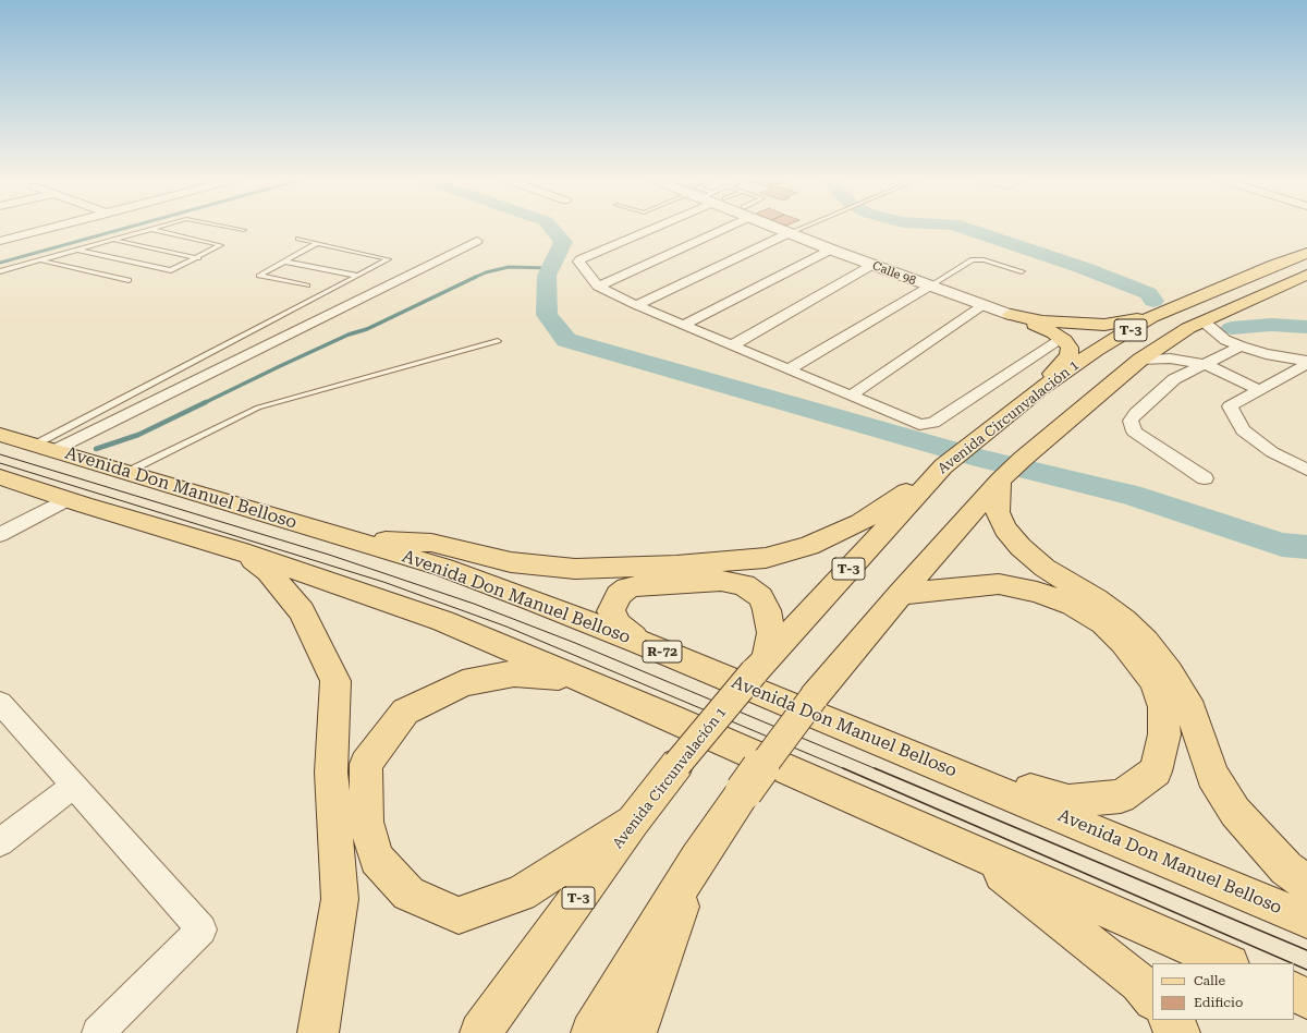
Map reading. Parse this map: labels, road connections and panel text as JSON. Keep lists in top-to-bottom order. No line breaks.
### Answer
{"streets":{"main road":["T-3","Avenida Circunvalación 1","Avenida Don Manuel Belloso","R-72"],"street":["Calle 98"]},"legend":["Calle","Edificio"]}
